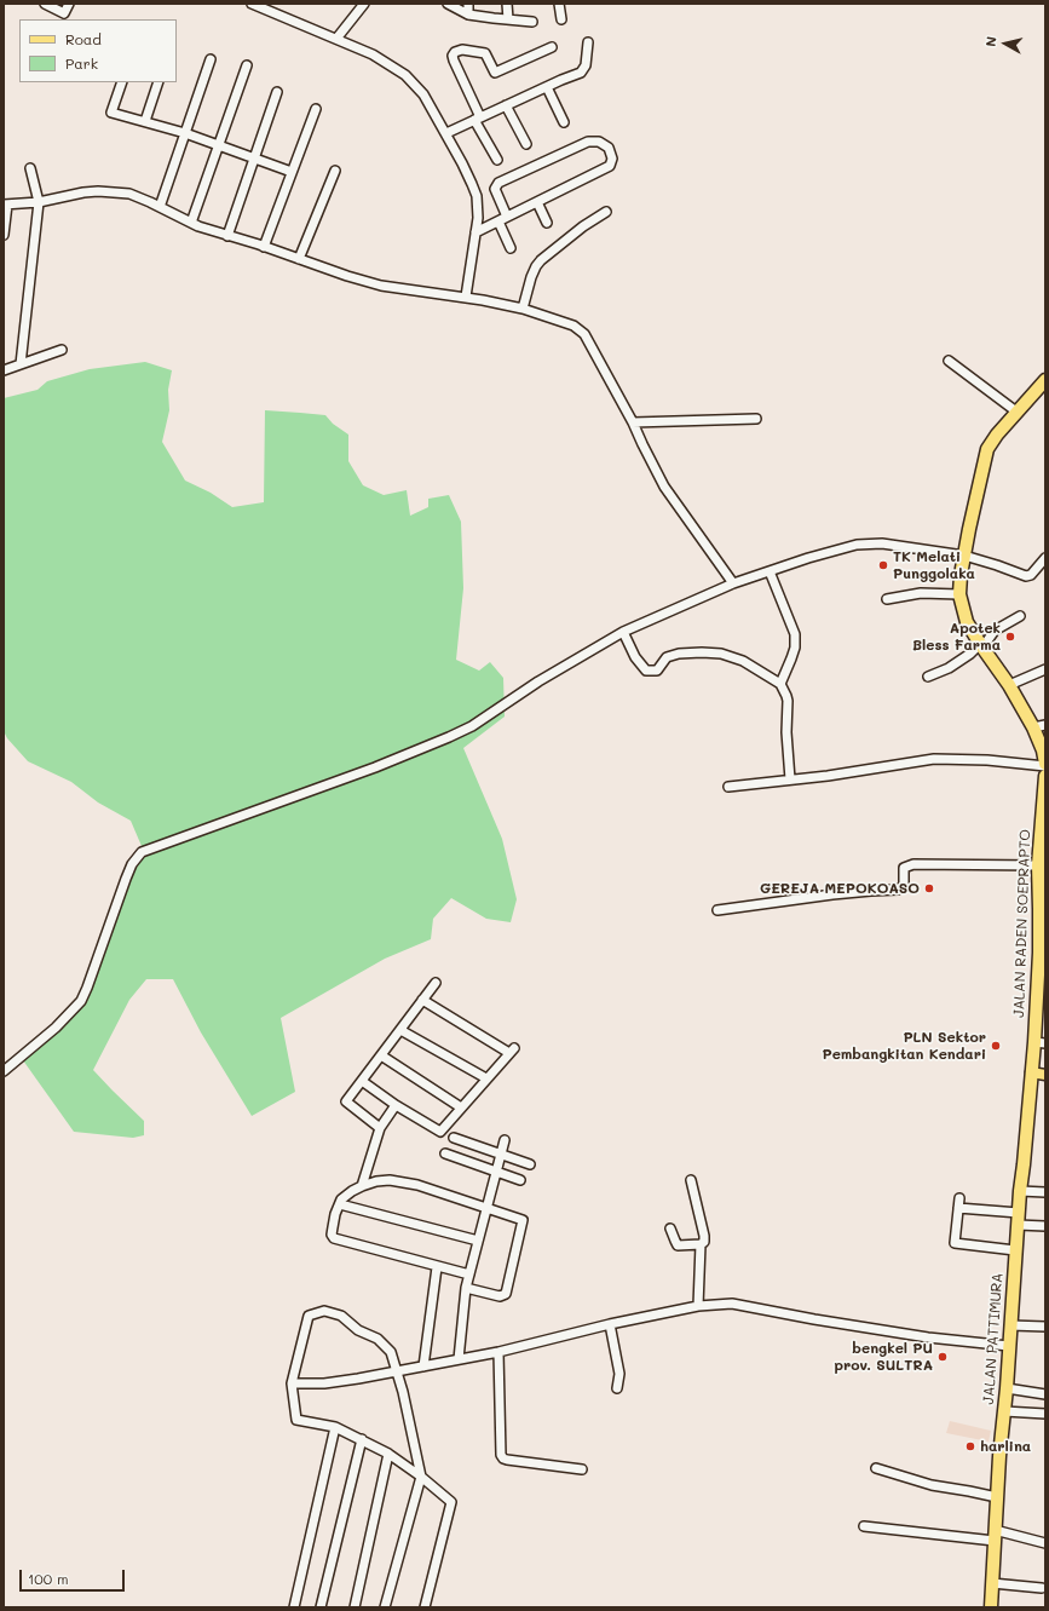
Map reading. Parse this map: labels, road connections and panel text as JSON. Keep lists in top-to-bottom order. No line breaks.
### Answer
{"streets":{"highway":["JALAN RADEN SOEPRAPTO","JALAN PATTIMURA"]},"crossings":[["JALAN RADEN SOEPRAPTO","JALAN PATTIMURA"]],"places":["TK Melati Punggolaka","Apotek Bless Farma","GEREJA MEPOKOASO","PLN Sektor Pembangkitan Kendari","bengkel PU prov. SULTRA","harlina"],"legend":["Road","Park"],"scale_bar":"100 m","north":"left"}
